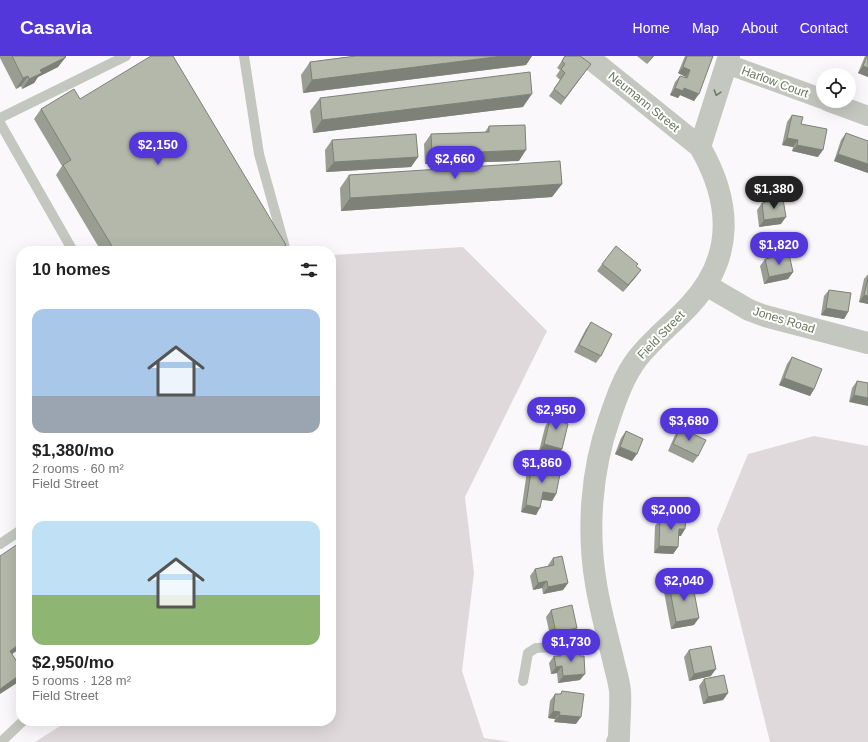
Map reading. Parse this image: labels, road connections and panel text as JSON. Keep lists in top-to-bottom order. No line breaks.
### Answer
{"streets":{"street":["Harlow Court","Neumann Street","Jones Road","Field Street"]},"crossings":[["Neumann Street","Field Street"],["Jones Road","Field Street"]],"page":{"header":"Casavia","nav":["Home","Map","About","Contact"],"price":["$2,150","$2,660","$1,380","$1,820","$2,950","$3,680","$1,860","$2,000","$2,040","$1,730"],"heading":"10 homes","list":[{"name":"$1,380/mo","note":"2 rooms · 60 m² · Field Street"},{"name":"$2,950/mo","note":"5 rooms · 128 m² · Field Street"}]}}
